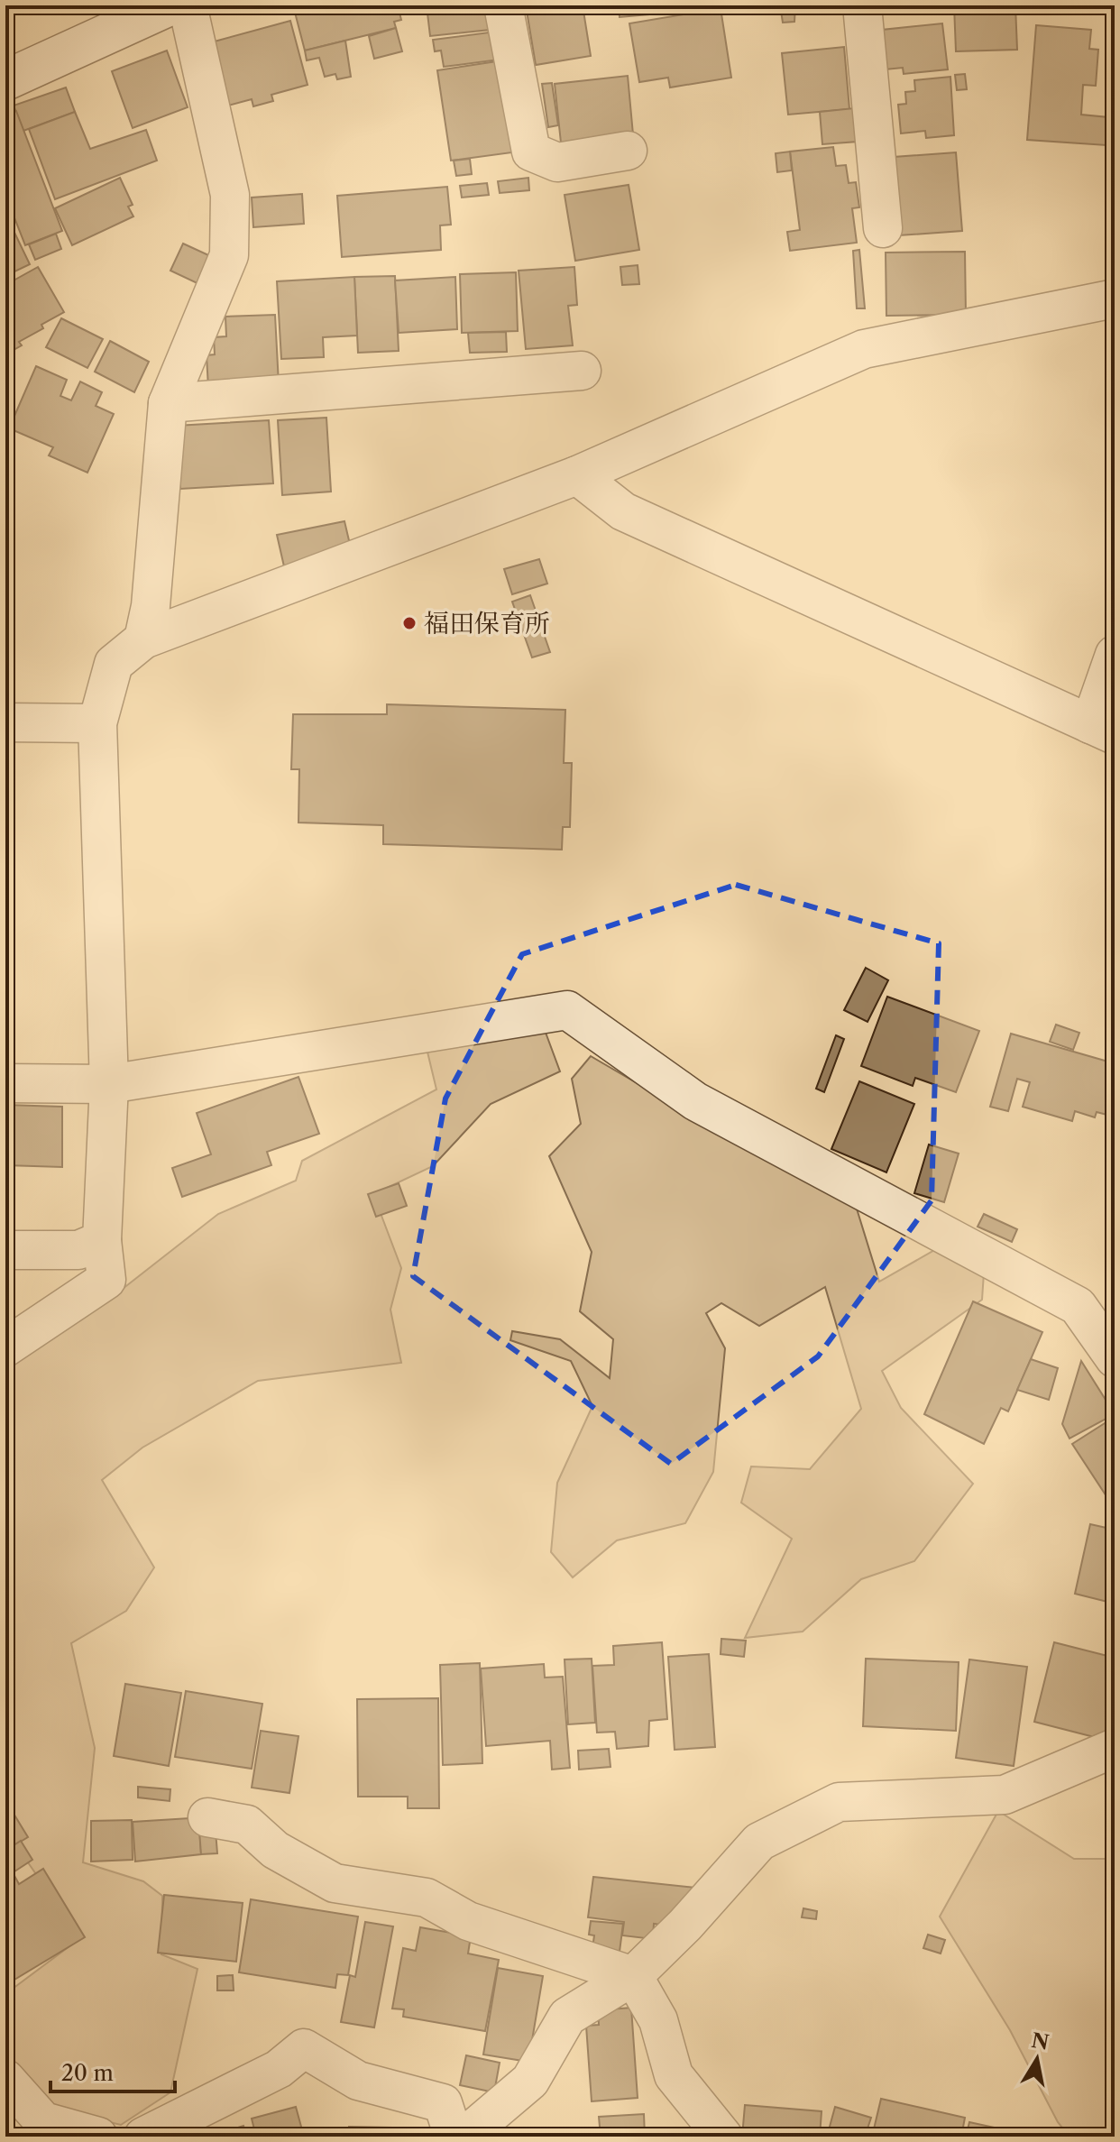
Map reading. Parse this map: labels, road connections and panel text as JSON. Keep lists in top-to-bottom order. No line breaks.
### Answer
{"places":["福田保育所"],"scale_bar":"20 m","north":"top"}
